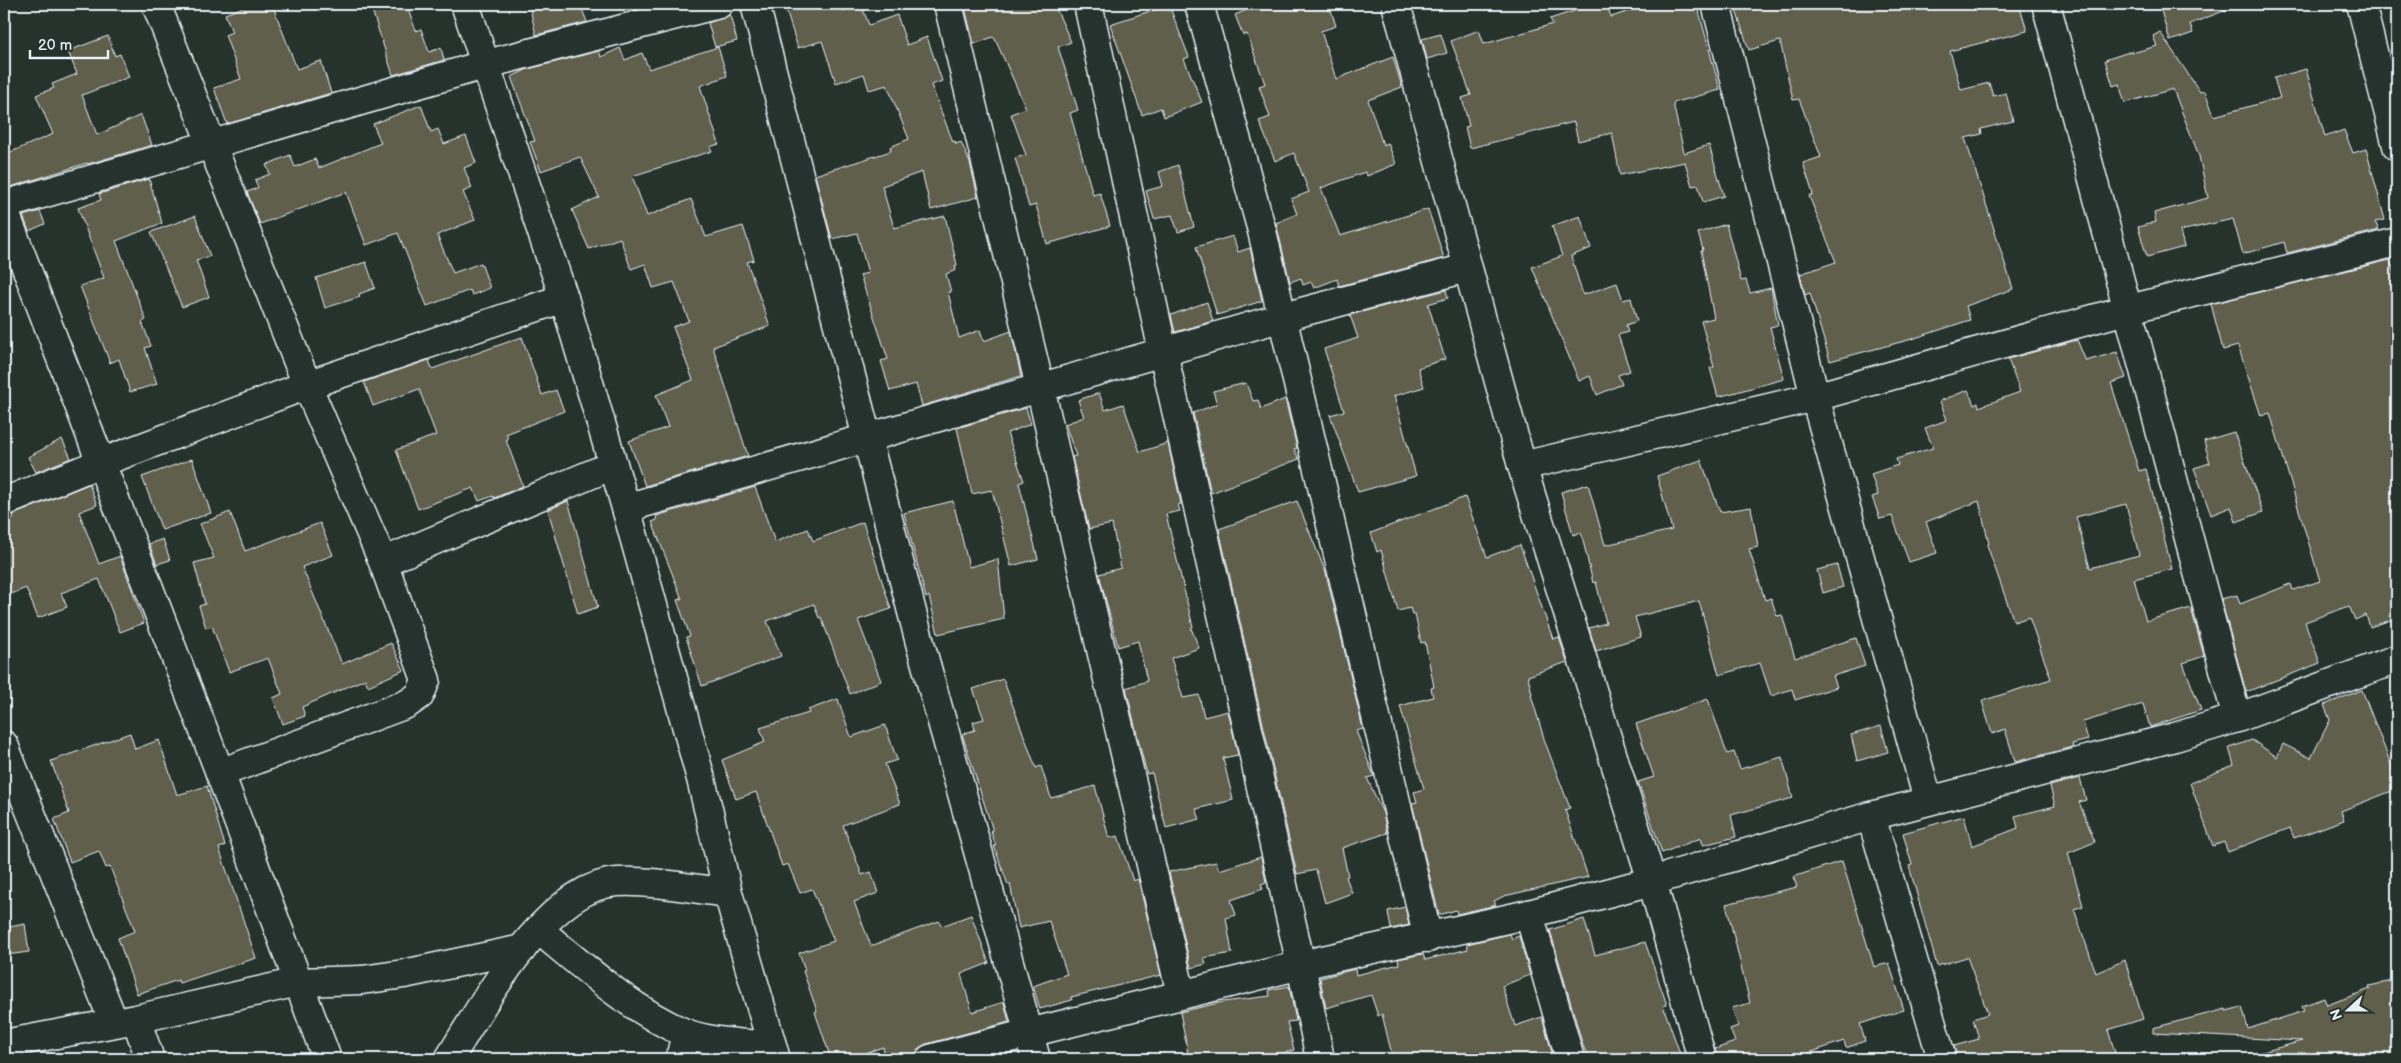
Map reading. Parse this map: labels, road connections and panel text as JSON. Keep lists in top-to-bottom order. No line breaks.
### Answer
{"scale_bar":"20 m","north":"left"}
